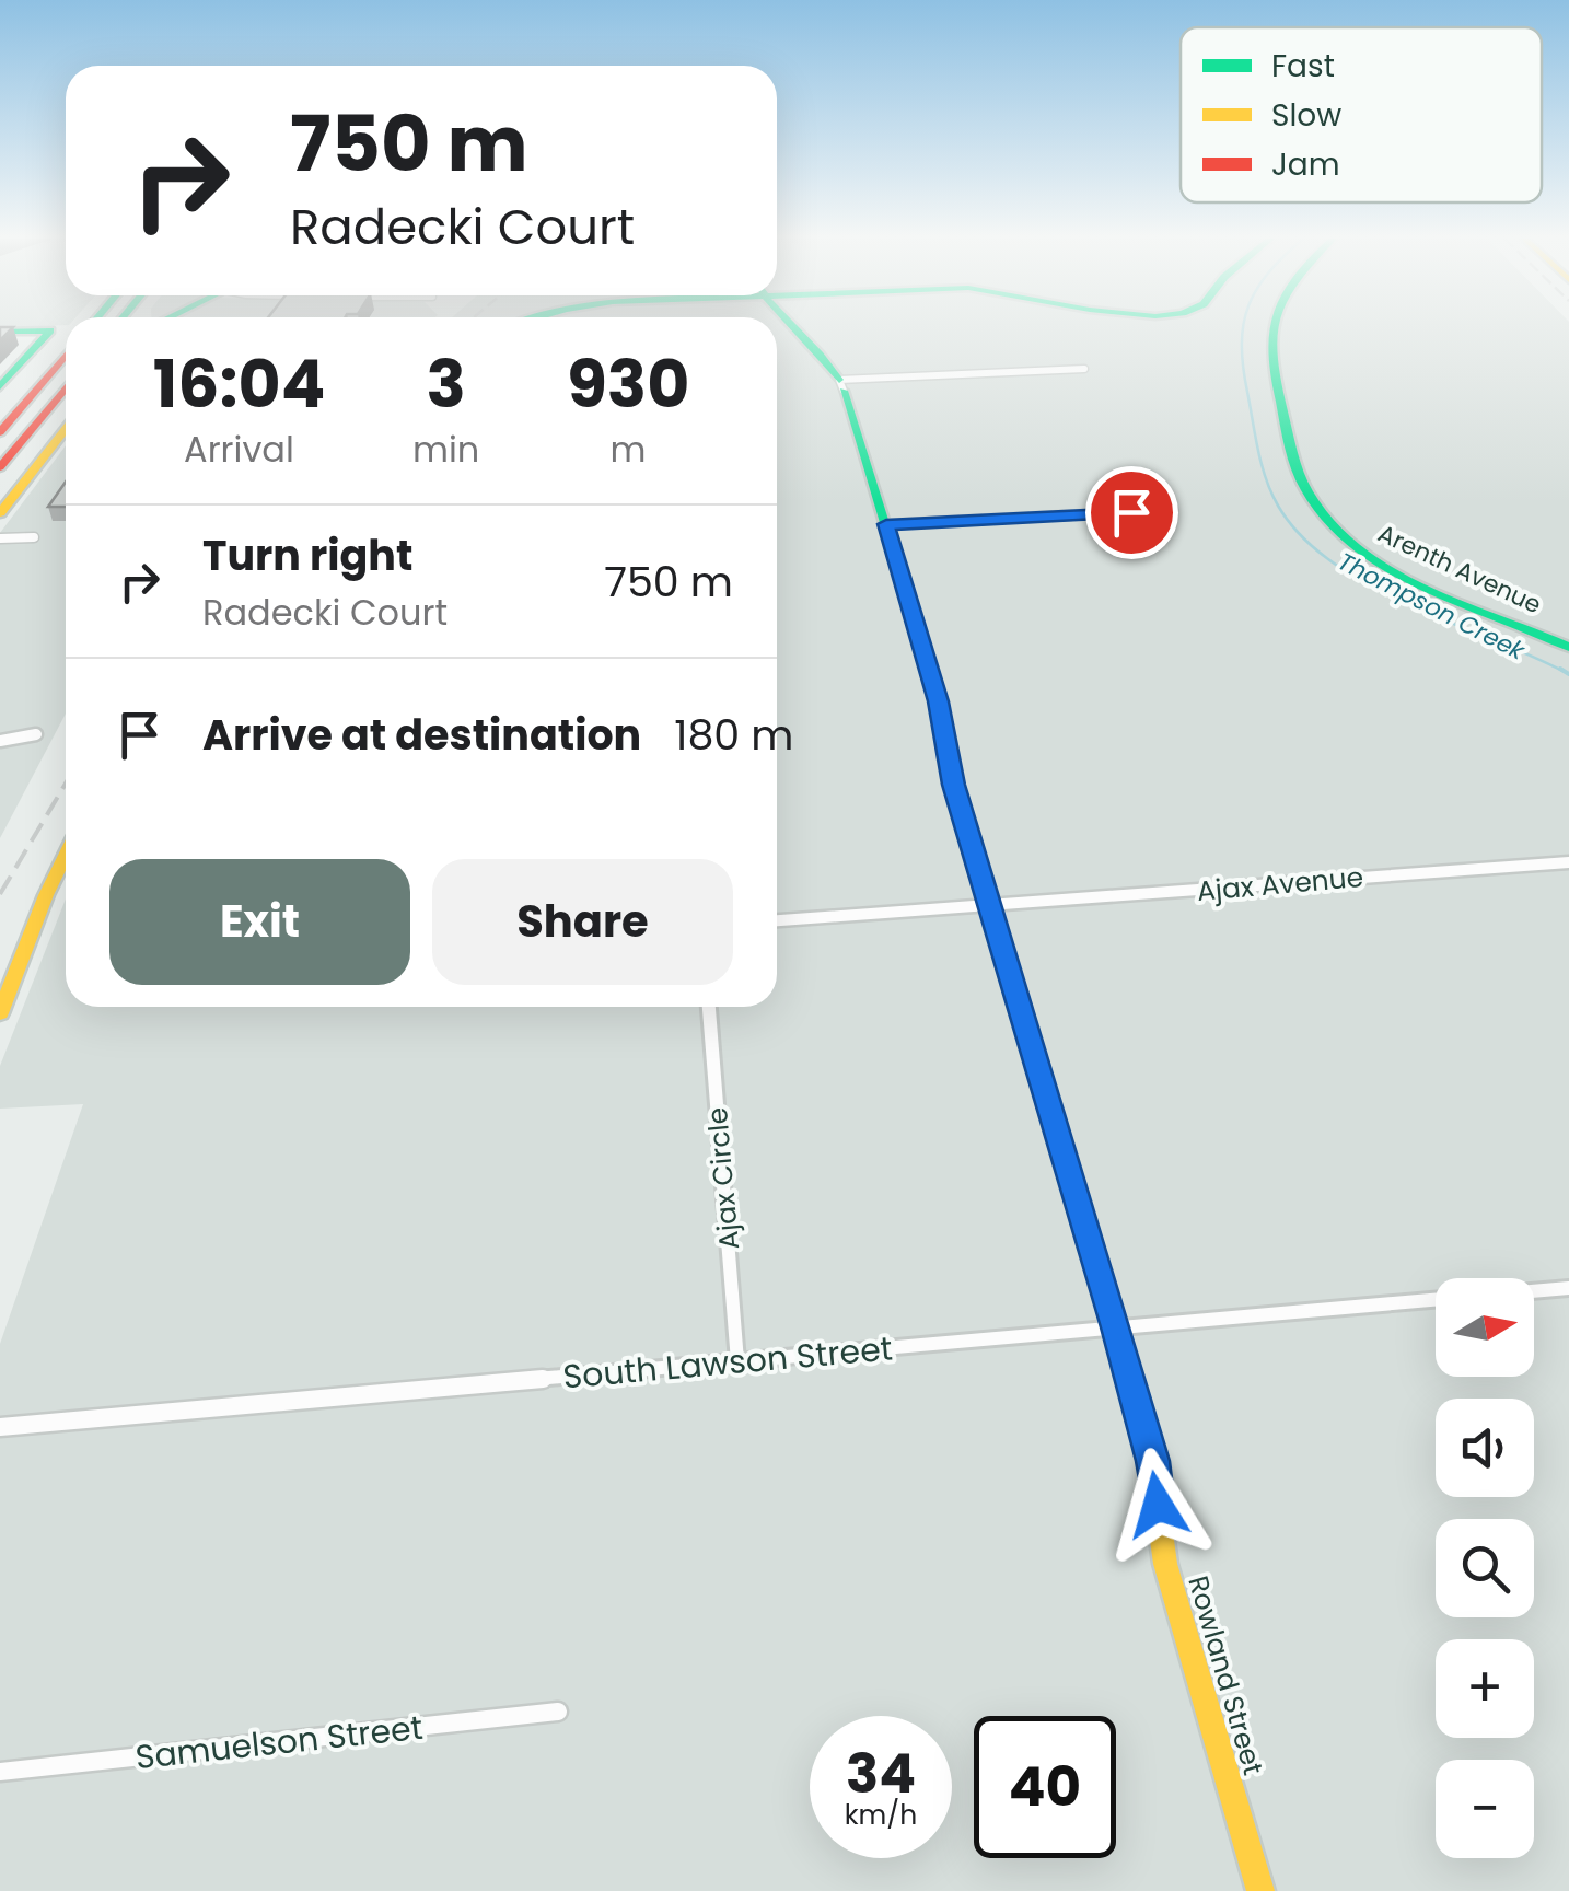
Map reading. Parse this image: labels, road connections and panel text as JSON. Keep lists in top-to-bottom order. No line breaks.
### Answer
{"streets":{"main road":["Arenth Avenue","Rowland Street"],"street":["Ajax Avenue","Ajax Circle","South Lawson Street","Samuelson Street"]},"crossings":[["Ajax Avenue","Rowland Street"],["Ajax Circle","South Lawson Street"],["South Lawson Street","Rowland Street"]],"water":["Thompson Creek"],"legend":["Fast","Slow","Jam"],"north":"right","page":{"turn":["750 m","Radecki Court"],"eta":["16:04","Arrival","3","min","930","m"],"list":[{"name":"Turn right","note":"Radecki Court","value":"750 m"},{"name":"Arrive at destination","value":"180 m"}],"buttons":["Exit","Share"],"map_buttons":["+","−"],"speed":"34 km/h","limit":"40"}}
